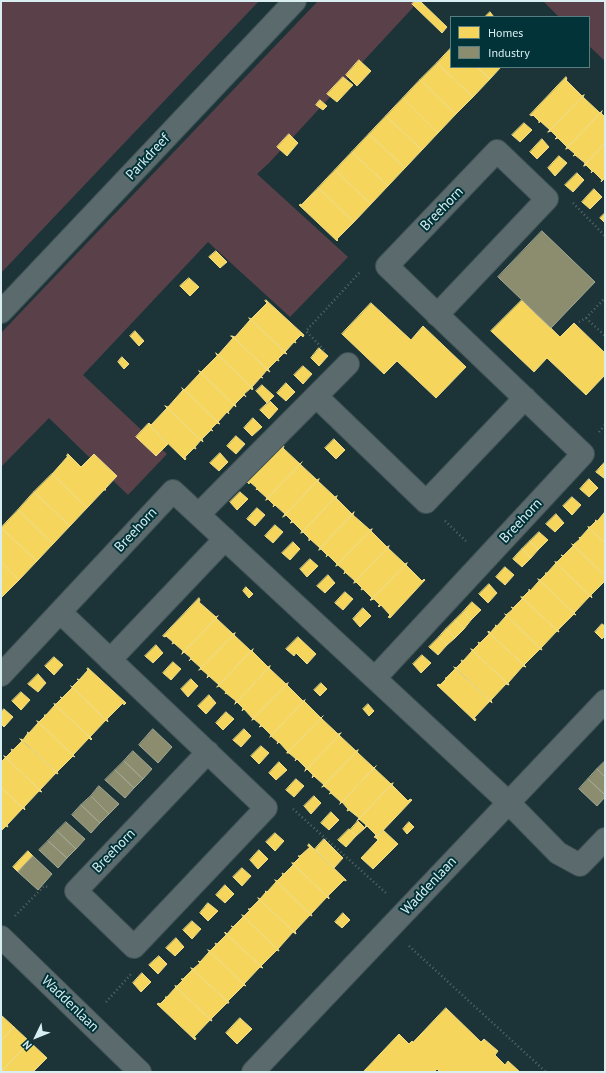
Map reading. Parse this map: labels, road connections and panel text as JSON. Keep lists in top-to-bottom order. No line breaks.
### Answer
{"streets":{"street":["Parkdreef","Breehorn","Waddenlaan"]},"crossings":[["Breehorn","Waddenlaan"]],"legend":["Homes","Industry"],"north":"bottom left"}
